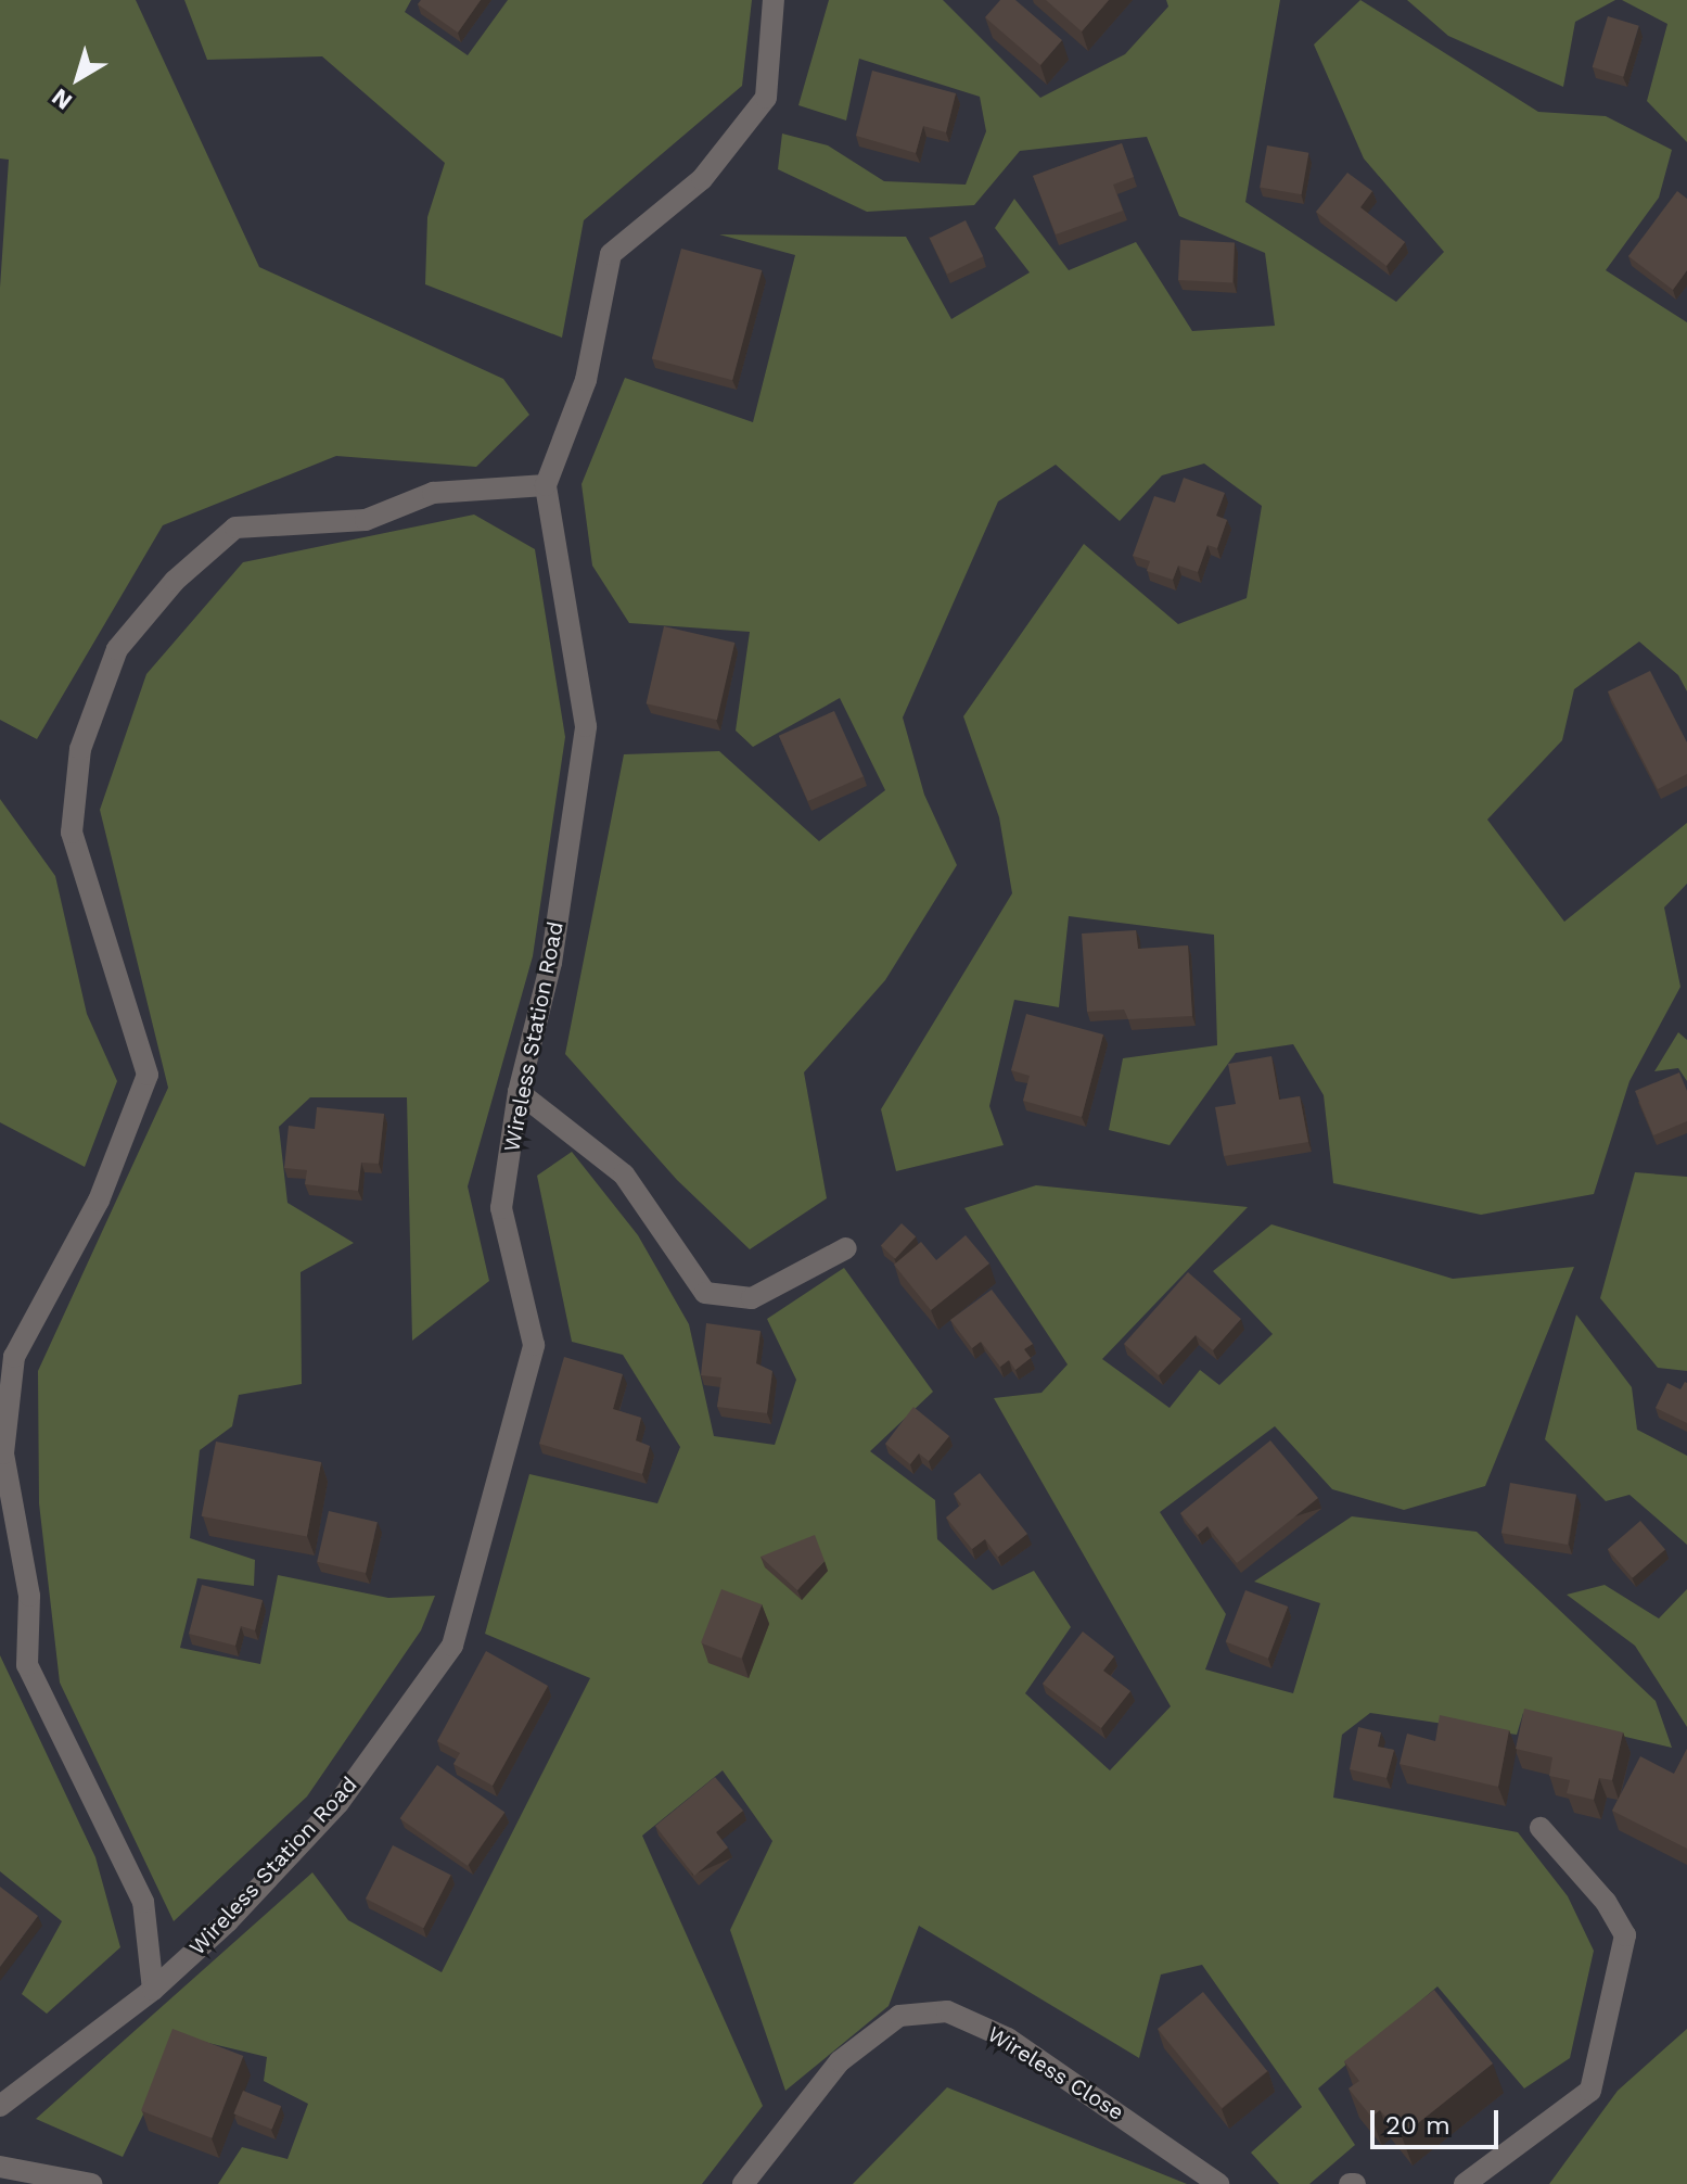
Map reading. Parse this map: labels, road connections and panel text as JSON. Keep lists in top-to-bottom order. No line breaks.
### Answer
{"streets":{"street":["Wireless Station Road","Wireless Close"]},"scale_bar":"20 m","north":"bottom left"}
